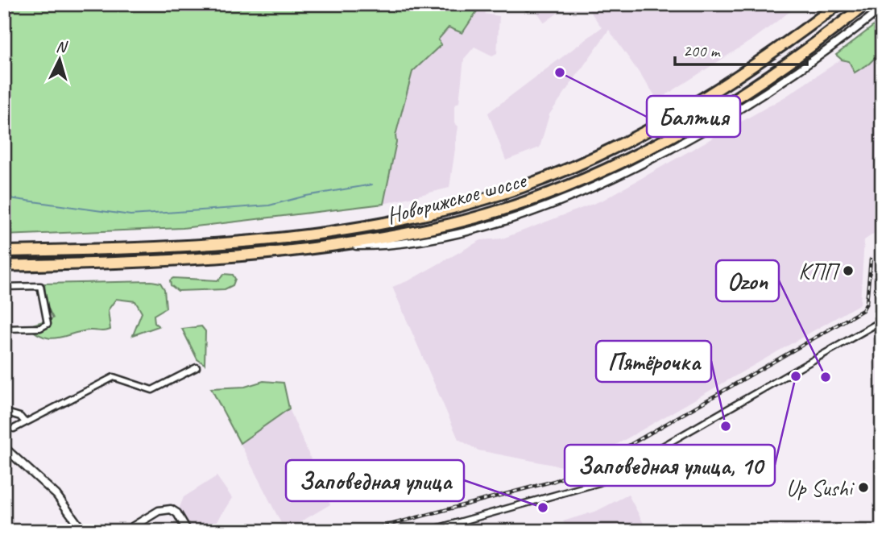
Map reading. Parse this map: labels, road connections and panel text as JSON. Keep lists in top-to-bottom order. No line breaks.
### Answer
{"streets":{"highway":["Новорижское шоссе"]},"places":["Балтия","КПП","Заповедная улица, 10","Ozon","Пятёрочка","Up Sushi","Заповедная улица"],"scale_bar":"200 m","north":"top"}
